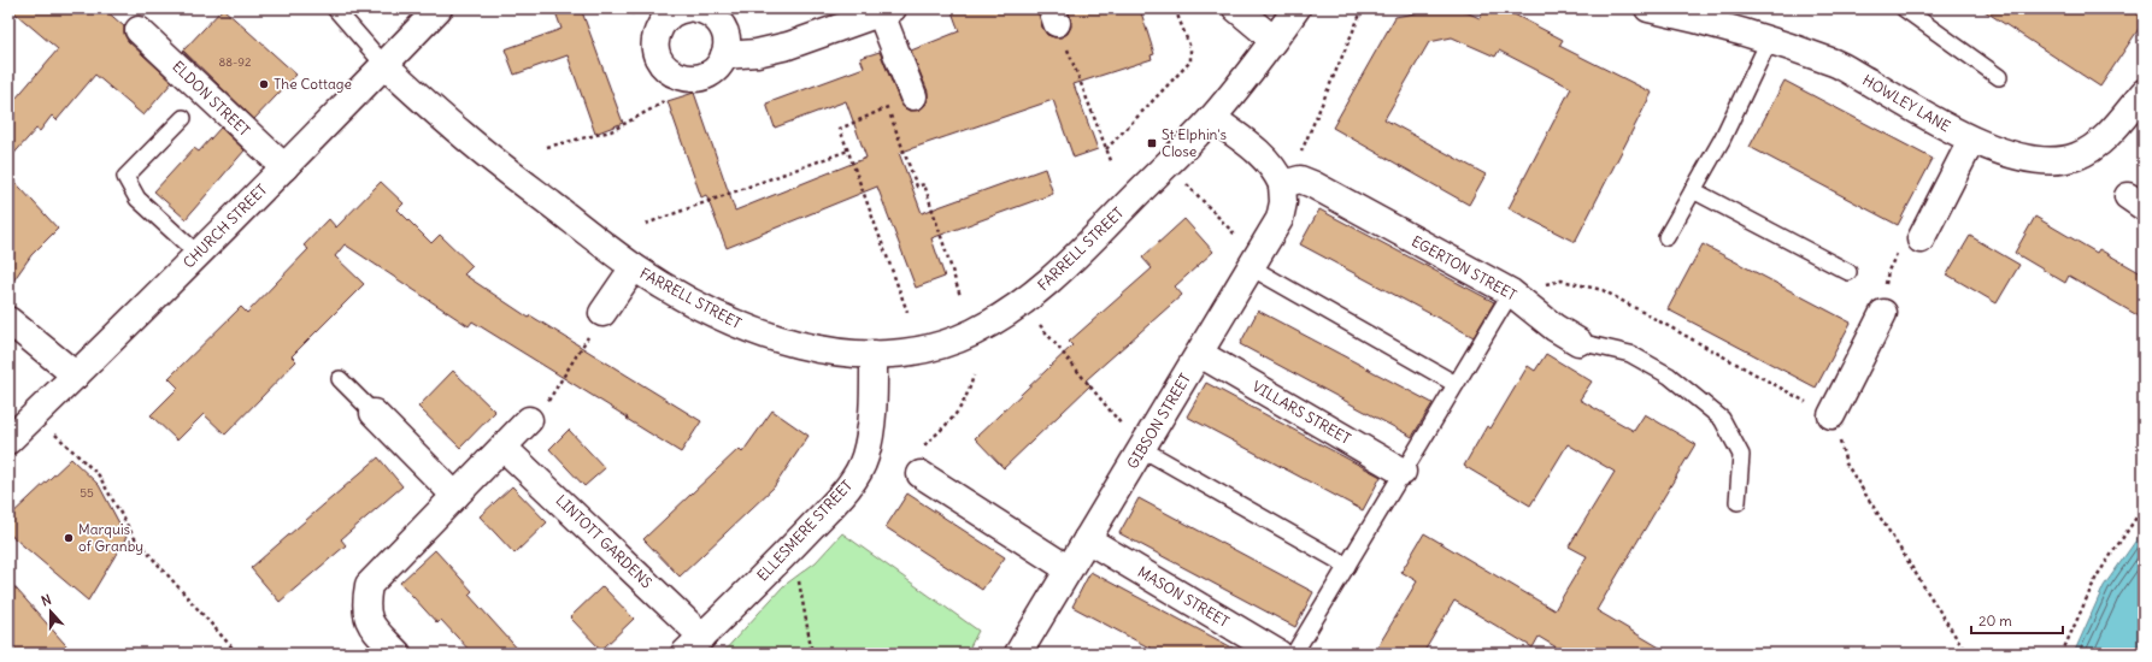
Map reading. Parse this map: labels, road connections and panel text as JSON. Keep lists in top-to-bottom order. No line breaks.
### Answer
{"streets":{"street":["ELDON STREET","HOWLEY LANE","CHURCH STREET","FARRELL STREET","EGERTON STREET","VILLARS STREET","GIBSON STREET","ELLESMERE STREET","LINTOTT GARDENS","MASON STREET"]},"crossings":[["ELDON STREET","CHURCH STREET"],["CHURCH STREET","FARRELL STREET"],["FARRELL STREET","ELLESMERE STREET"],["EGERTON STREET","GIBSON STREET"],["VILLARS STREET","GIBSON STREET"],["GIBSON STREET","MASON STREET"],["ELLESMERE STREET","LINTOTT GARDENS"]],"places":{"other":["The Cottage","Marquis of Granby"],"transit":["St Elphin's Close"]},"house_numbers":["88-92","55"],"scale_bar":"20 m","north":"top"}
